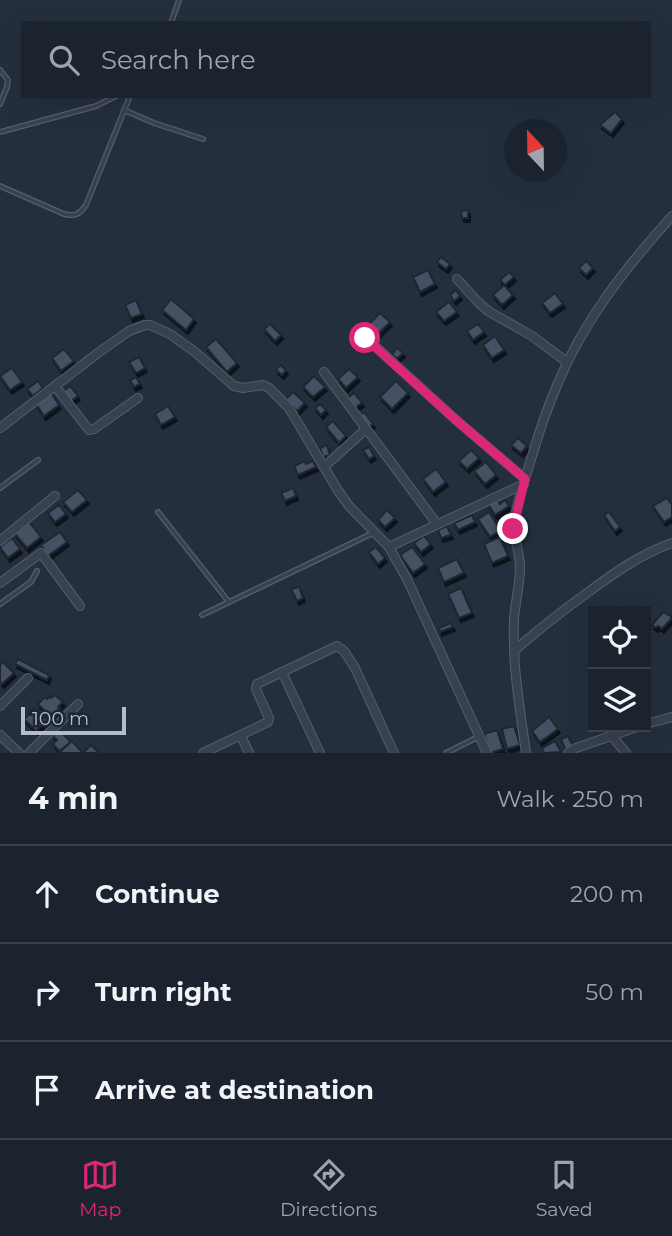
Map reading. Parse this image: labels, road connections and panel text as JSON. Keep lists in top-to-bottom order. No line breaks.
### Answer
{"scale_bar":"100 m","north":"top","page":{"search":"Search here","scale":"100 m","heading":["4 min","Walk · 250 m"],"list":[["Continue","200 m"],["Turn right","50 m"],"Arrive at destination"],"nav":["Map","Directions","Saved"]}}
